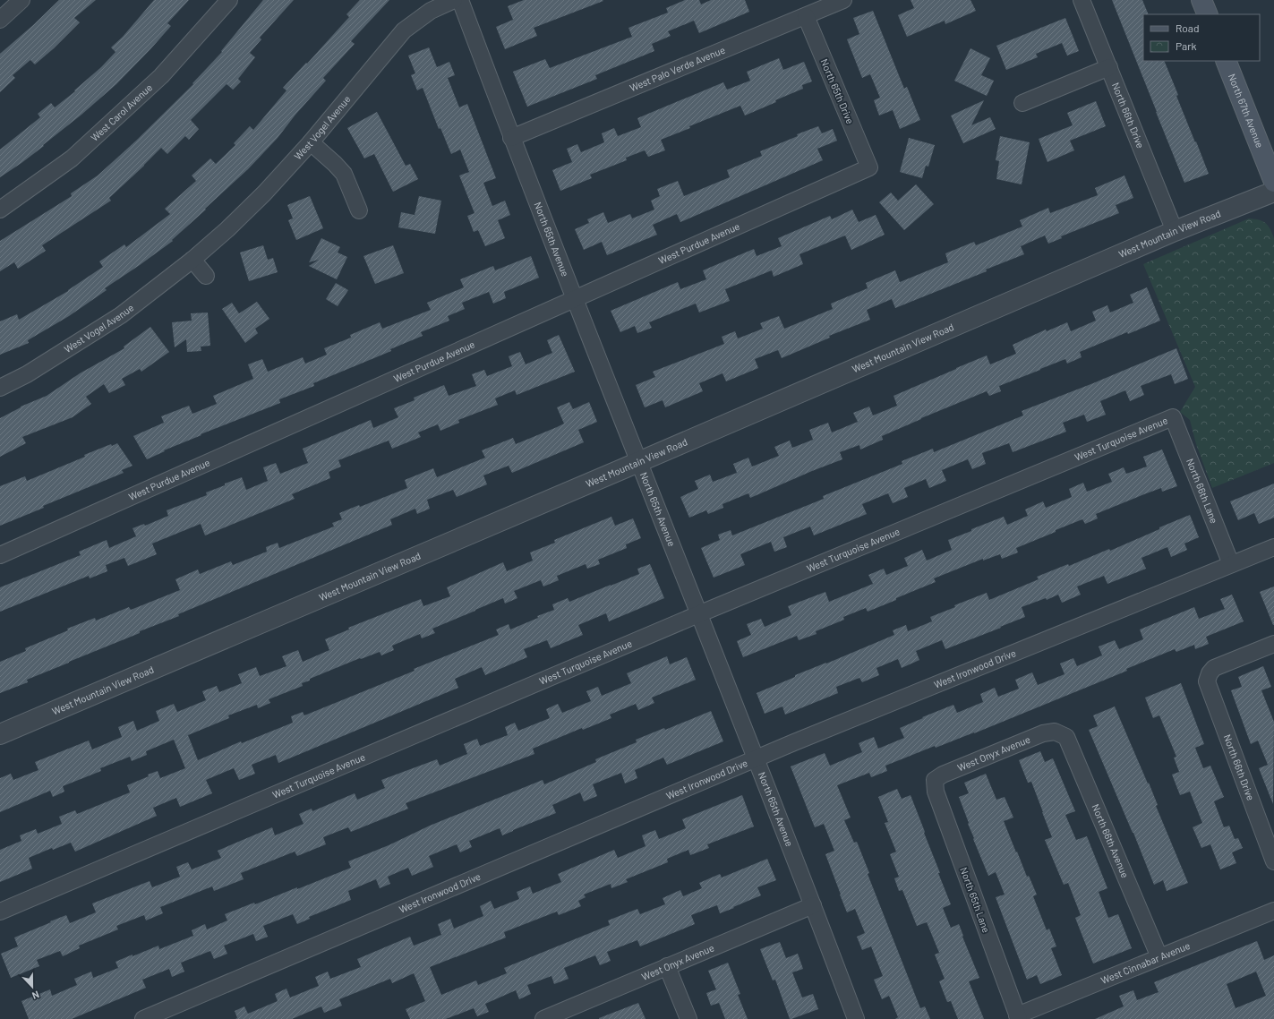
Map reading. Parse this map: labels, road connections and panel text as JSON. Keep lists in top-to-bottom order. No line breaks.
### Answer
{"streets":{"main road":["North 67th Avenue"],"street":["West Palo Verde Avenue","North 65th Drive","West Carol Avenue","North 66th Drive","West Vogel Avenue","West Mountain View Road","North 65th Avenue","West Purdue Avenue","West Turquoise Avenue","North 66th Lane","West Ironwood Drive","West Onyx Avenue","North 66th Avenue","North 65th Lane","West Cinnabar Avenue"]},"crossings":[["West Palo Verde Avenue","North 65th Drive"],["West Palo Verde Avenue","North 65th Avenue"],["North 65th Drive","West Purdue Avenue"],["North 66th Drive","West Mountain View Road"],["West Mountain View Road","North 65th Avenue"],["North 65th Avenue","West Purdue Avenue"],["North 65th Avenue","West Turquoise Avenue"],["North 65th Avenue","West Ironwood Drive"],["North 65th Avenue","West Onyx Avenue"],["West Turquoise Avenue","North 66th Lane"],["North 66th Lane","West Ironwood Drive"],["West Onyx Avenue","North 66th Avenue"],["West Onyx Avenue","North 65th Lane"],["North 66th Avenue","West Cinnabar Avenue"],["North 65th Lane","West Cinnabar Avenue"]],"legend":["Road","Park"],"north":"bottom"}
